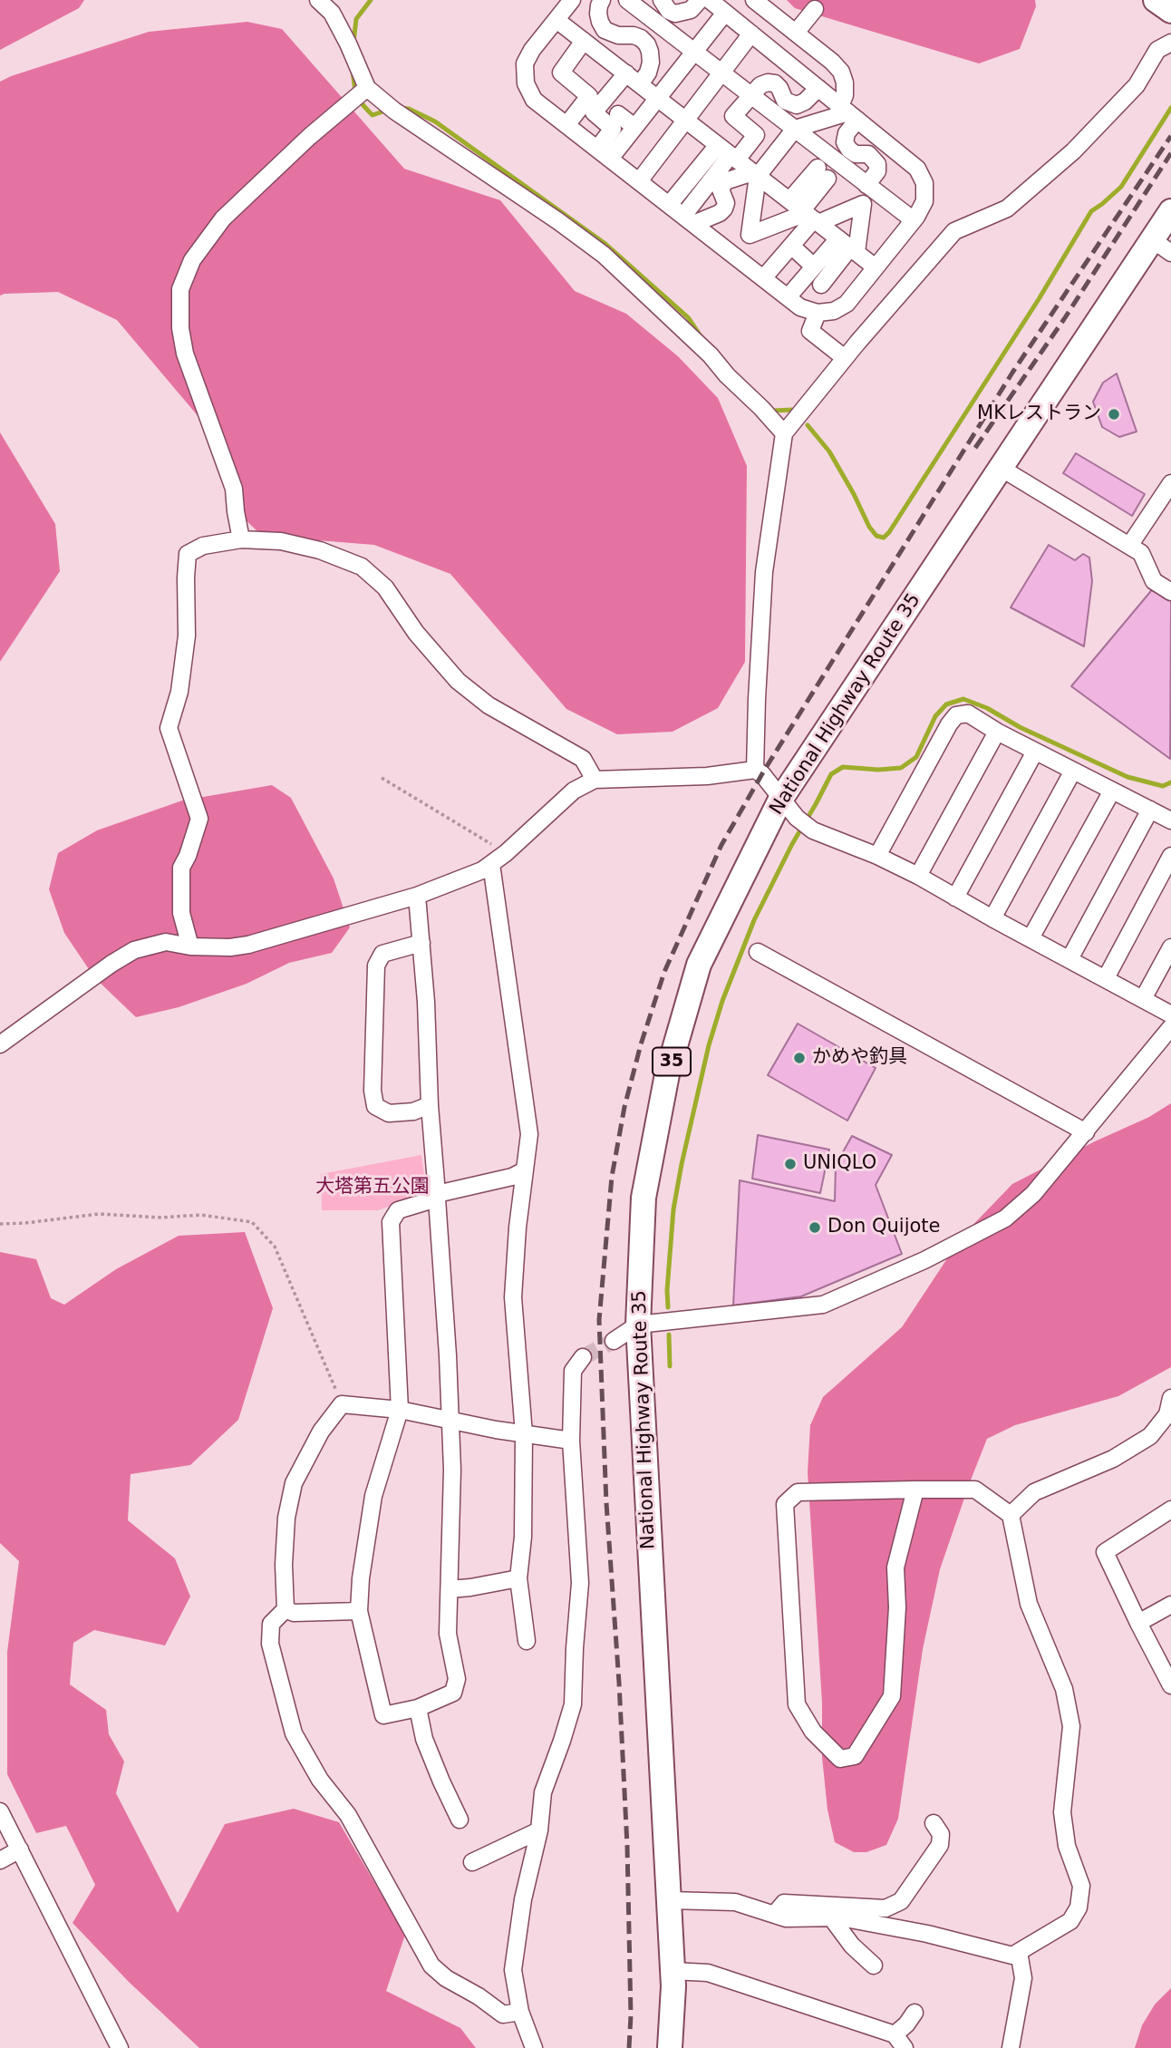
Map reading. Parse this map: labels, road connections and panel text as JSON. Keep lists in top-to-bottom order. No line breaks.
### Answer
{"streets":{"highway":["National Highway Route 35","35"]},"parks":["大塔第五公園"],"places":["MKレストラン","かめや釣具","UNIQLO","Don Quijote"]}
